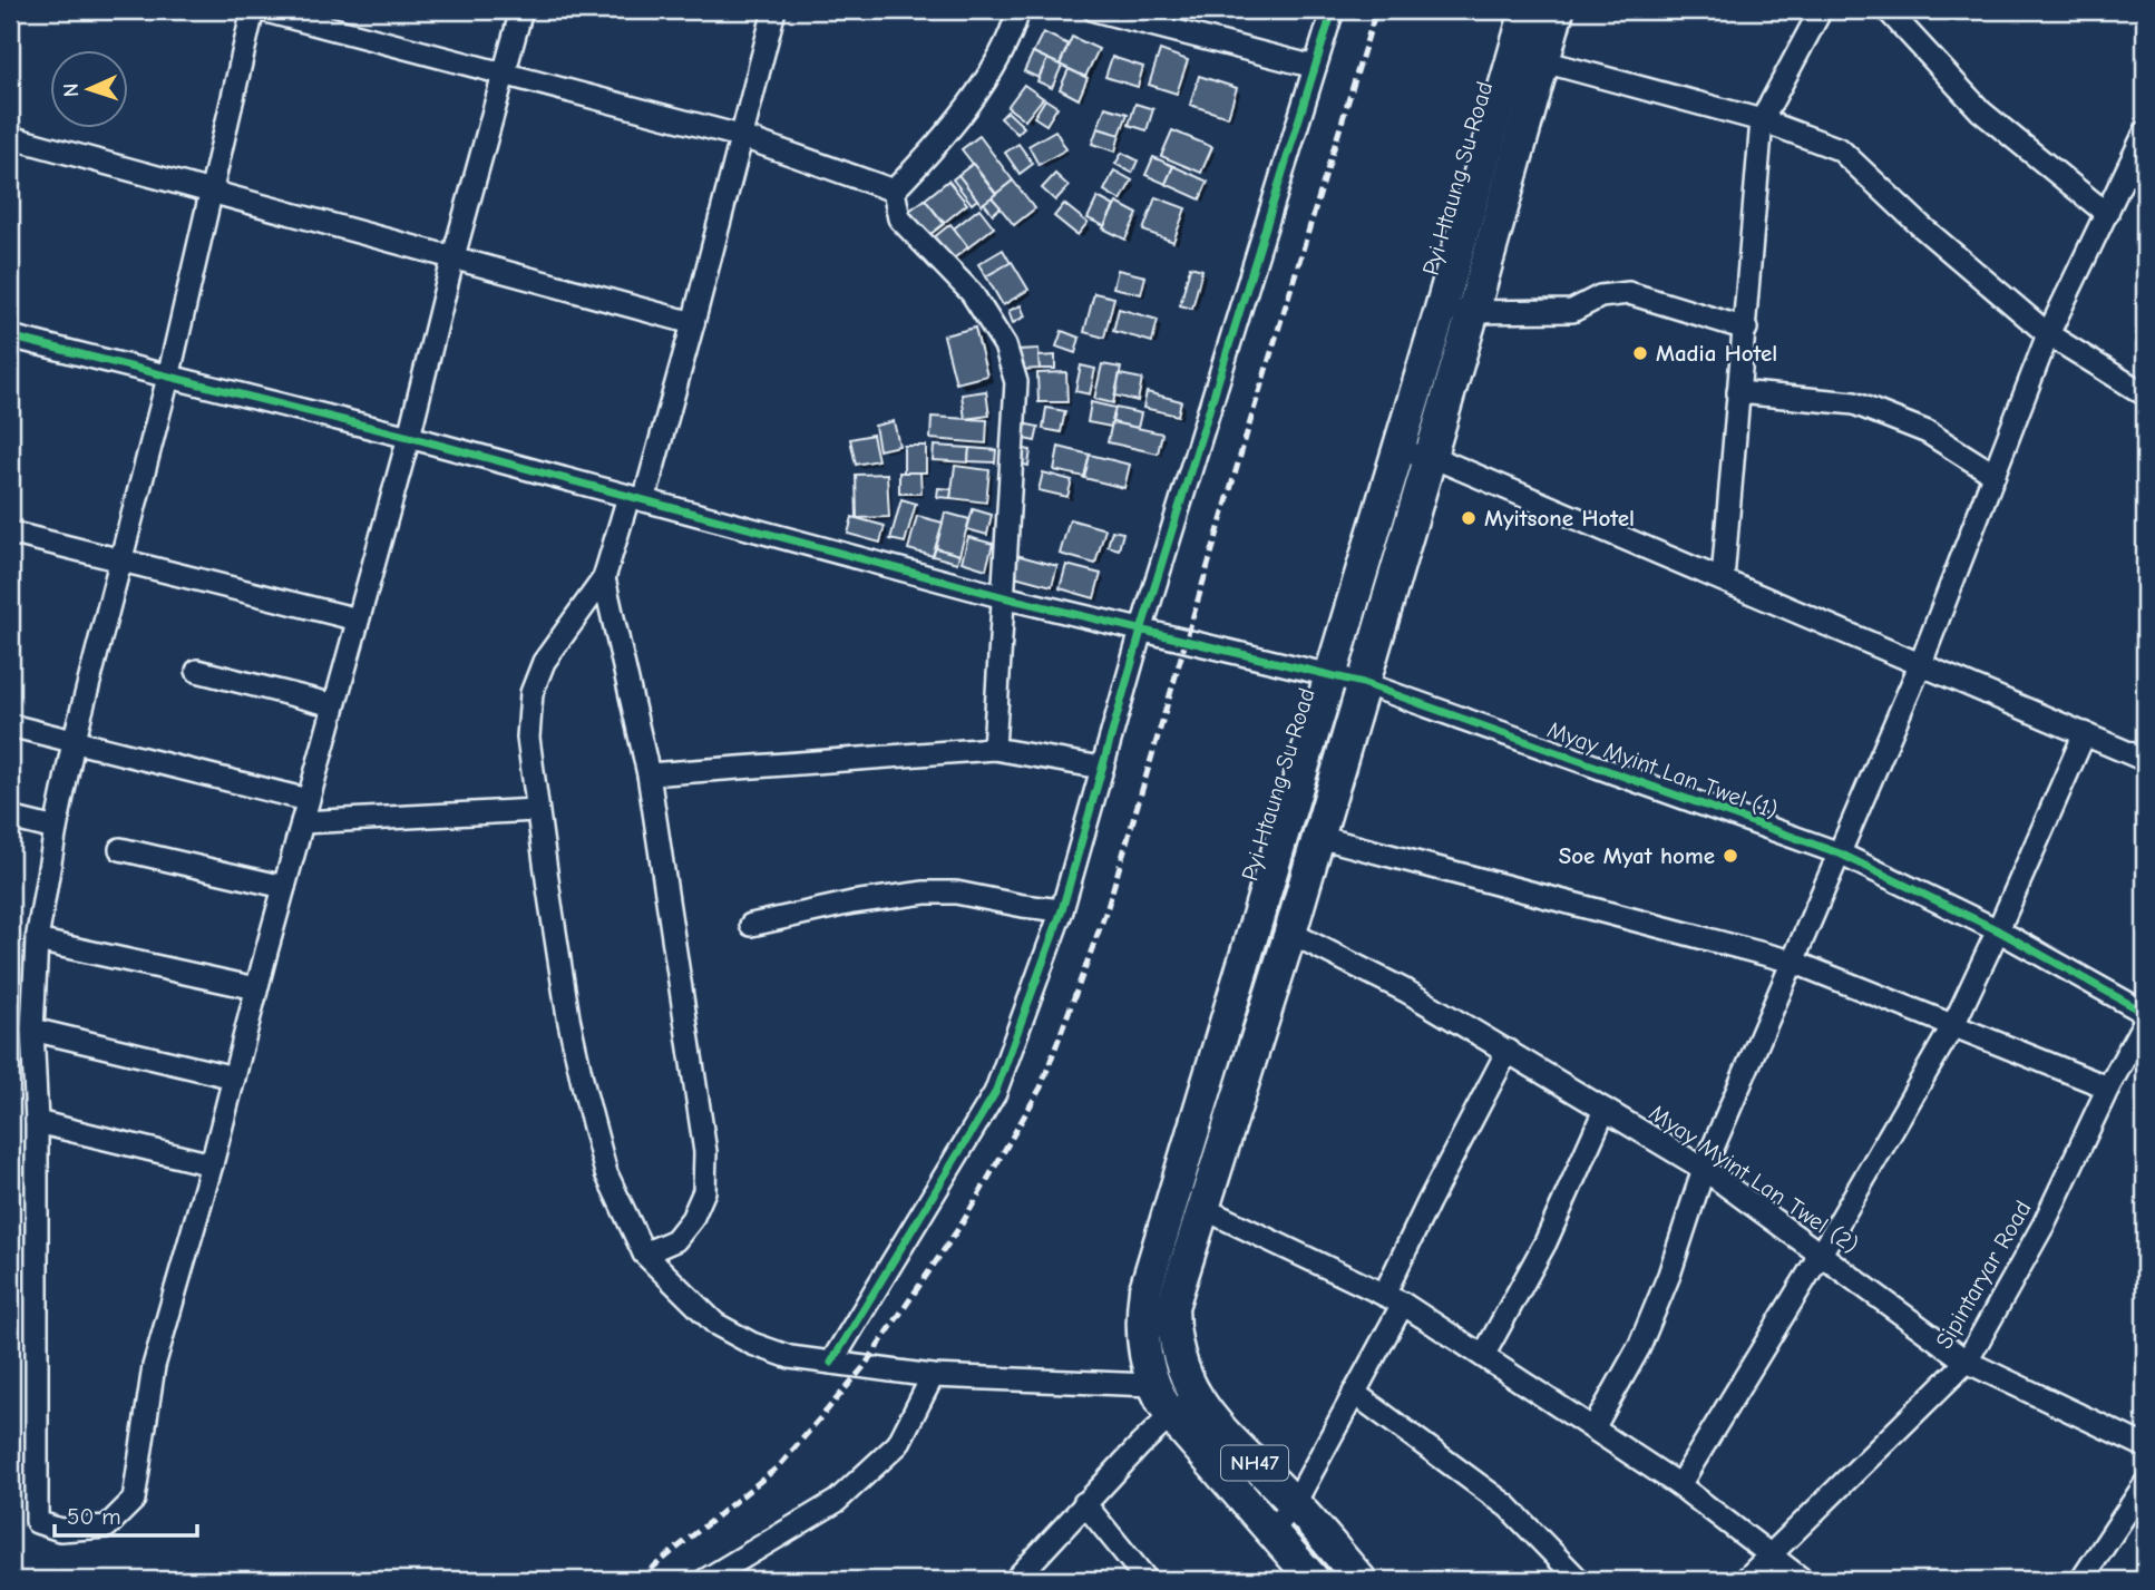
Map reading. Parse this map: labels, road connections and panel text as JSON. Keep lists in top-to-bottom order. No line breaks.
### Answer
{"streets":{"highway":["Pyi Htaung Su Road","NH47"],"street":["Myay Myint Lan Twel (1)","Myay Myint Lan Twel (2)","Sipintaryar Road"]},"crossings":[["Pyi Htaung Su Road","Myay Myint Lan Twel (1)"],["Pyi Htaung Su Road","Myay Myint Lan Twel (2)"],["Pyi Htaung Su Road","NH47"],["Myay Myint Lan Twel (2)","Sipintaryar Road"]],"places":["Madia Hotel","Myitsone Hotel","Soe Myat home"],"scale_bar":"50 m","north":"left"}
